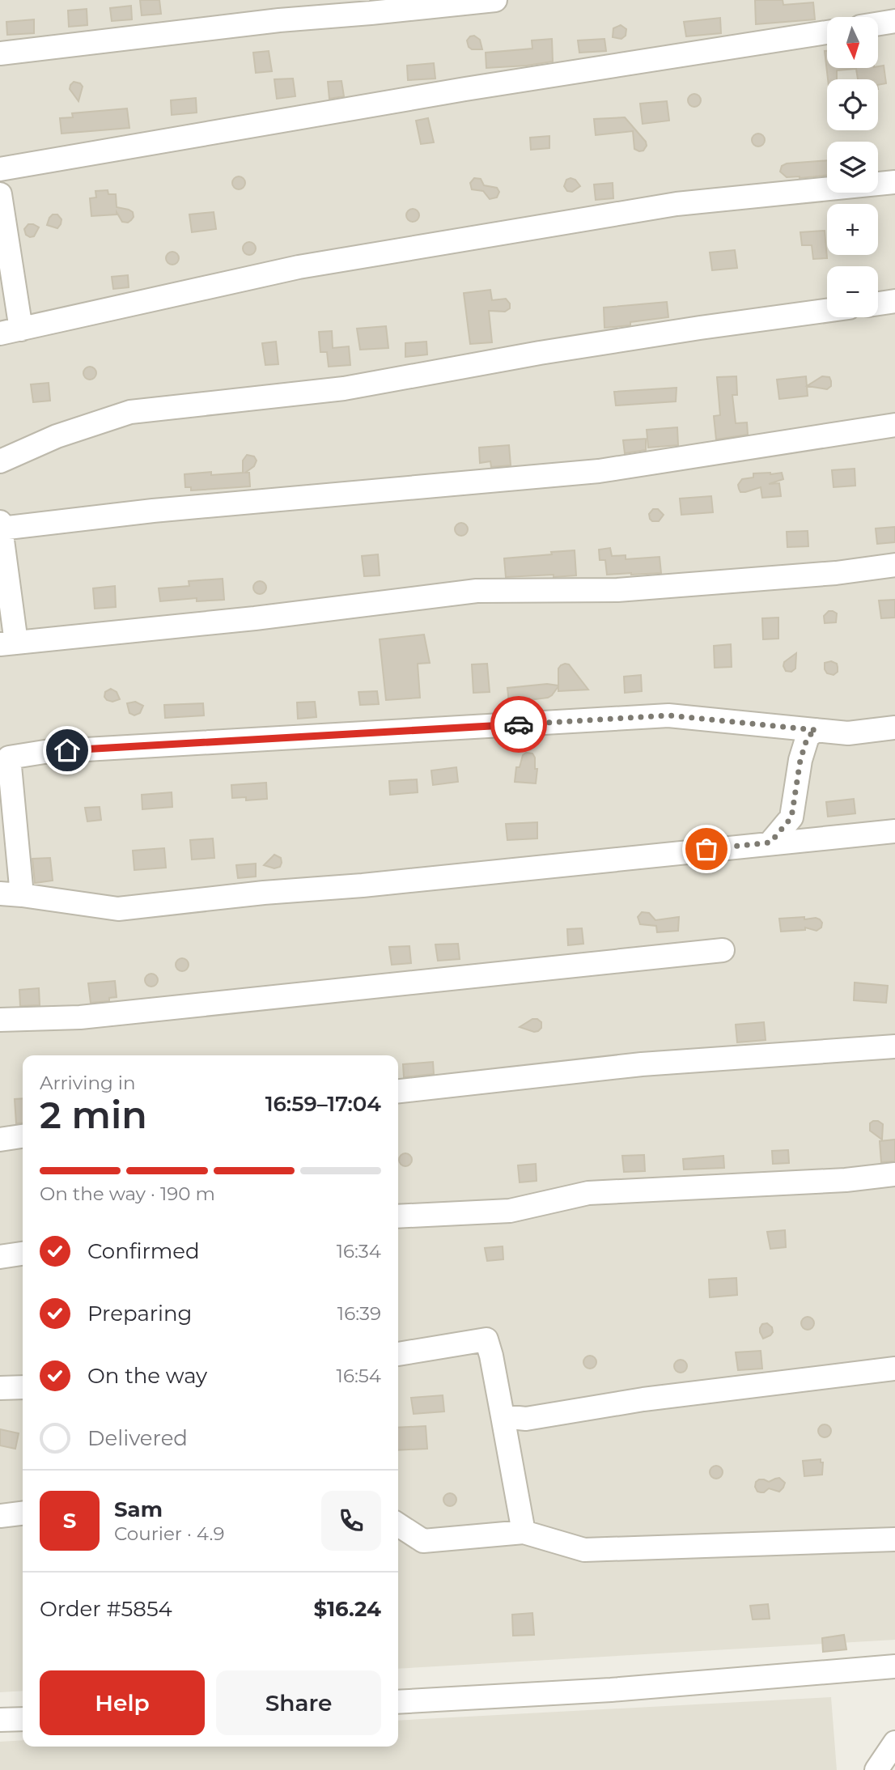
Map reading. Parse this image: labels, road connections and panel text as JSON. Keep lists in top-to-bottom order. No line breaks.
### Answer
{"north":"bottom","page":{"map_buttons":["+","−"],"heading":["2 min","Arriving in","16:59–17:04"],"panel":["Sam","Courier · 4.9","Order #5854","$16.24"],"bar":"On the way · 190 m","list":[["Confirmed","16:34"],["Preparing","16:39"],["On the way","16:54"],"Delivered"],"round":"S","buttons":["Help","Share"]}}
